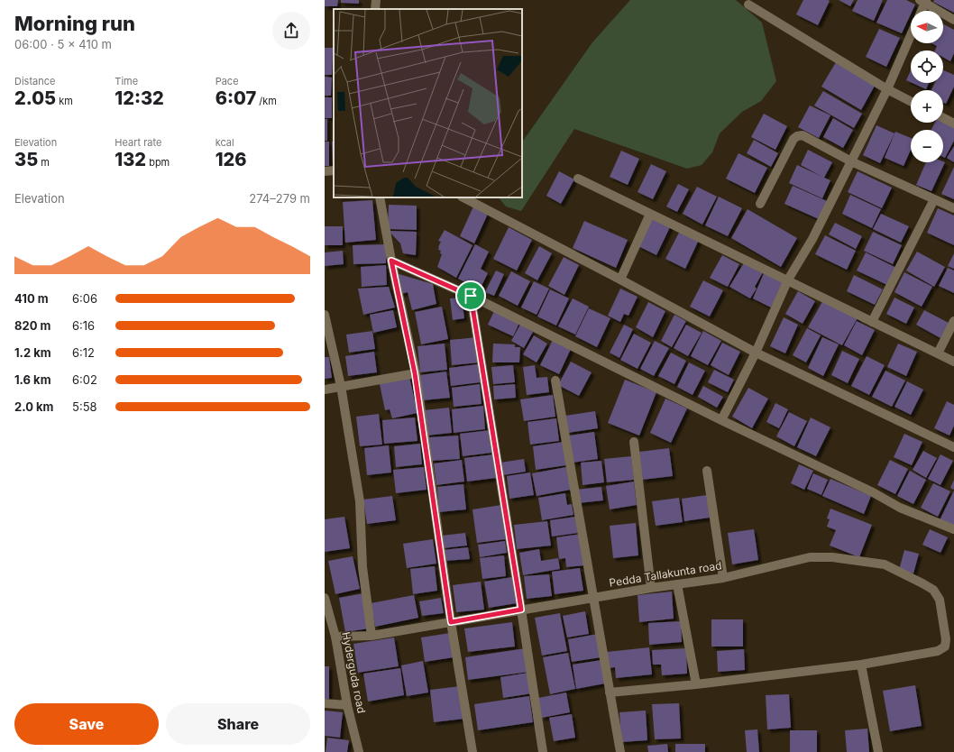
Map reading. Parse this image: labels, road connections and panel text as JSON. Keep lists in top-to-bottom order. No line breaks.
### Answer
{"streets":{"street":["Pedda Tallakunta road","Hyderguda road"]},"crossings":[["Pedda Tallakunta road","Hyderguda road"]],"north":"left","page":{"heading":["Morning run","06:00 · 5 × 410 m"],"map_buttons":["+","−"],"stats":[["Distance","2.05 km"],["Time","12:32"],["Pace","6:07 /km"],["Elevation","35 m"],["Heart rate","132 bpm"],["kcal","126"]],"chart":["Elevation","274–279 m"],"list":[{"name":"410 m","note":"6:06"},{"name":"820 m","note":"6:16"},{"name":"1.2 km","note":"6:12"},{"name":"1.6 km","note":"6:02"},{"name":"2.0 km","note":"5:58"}],"buttons":["Save","Share"]}}
